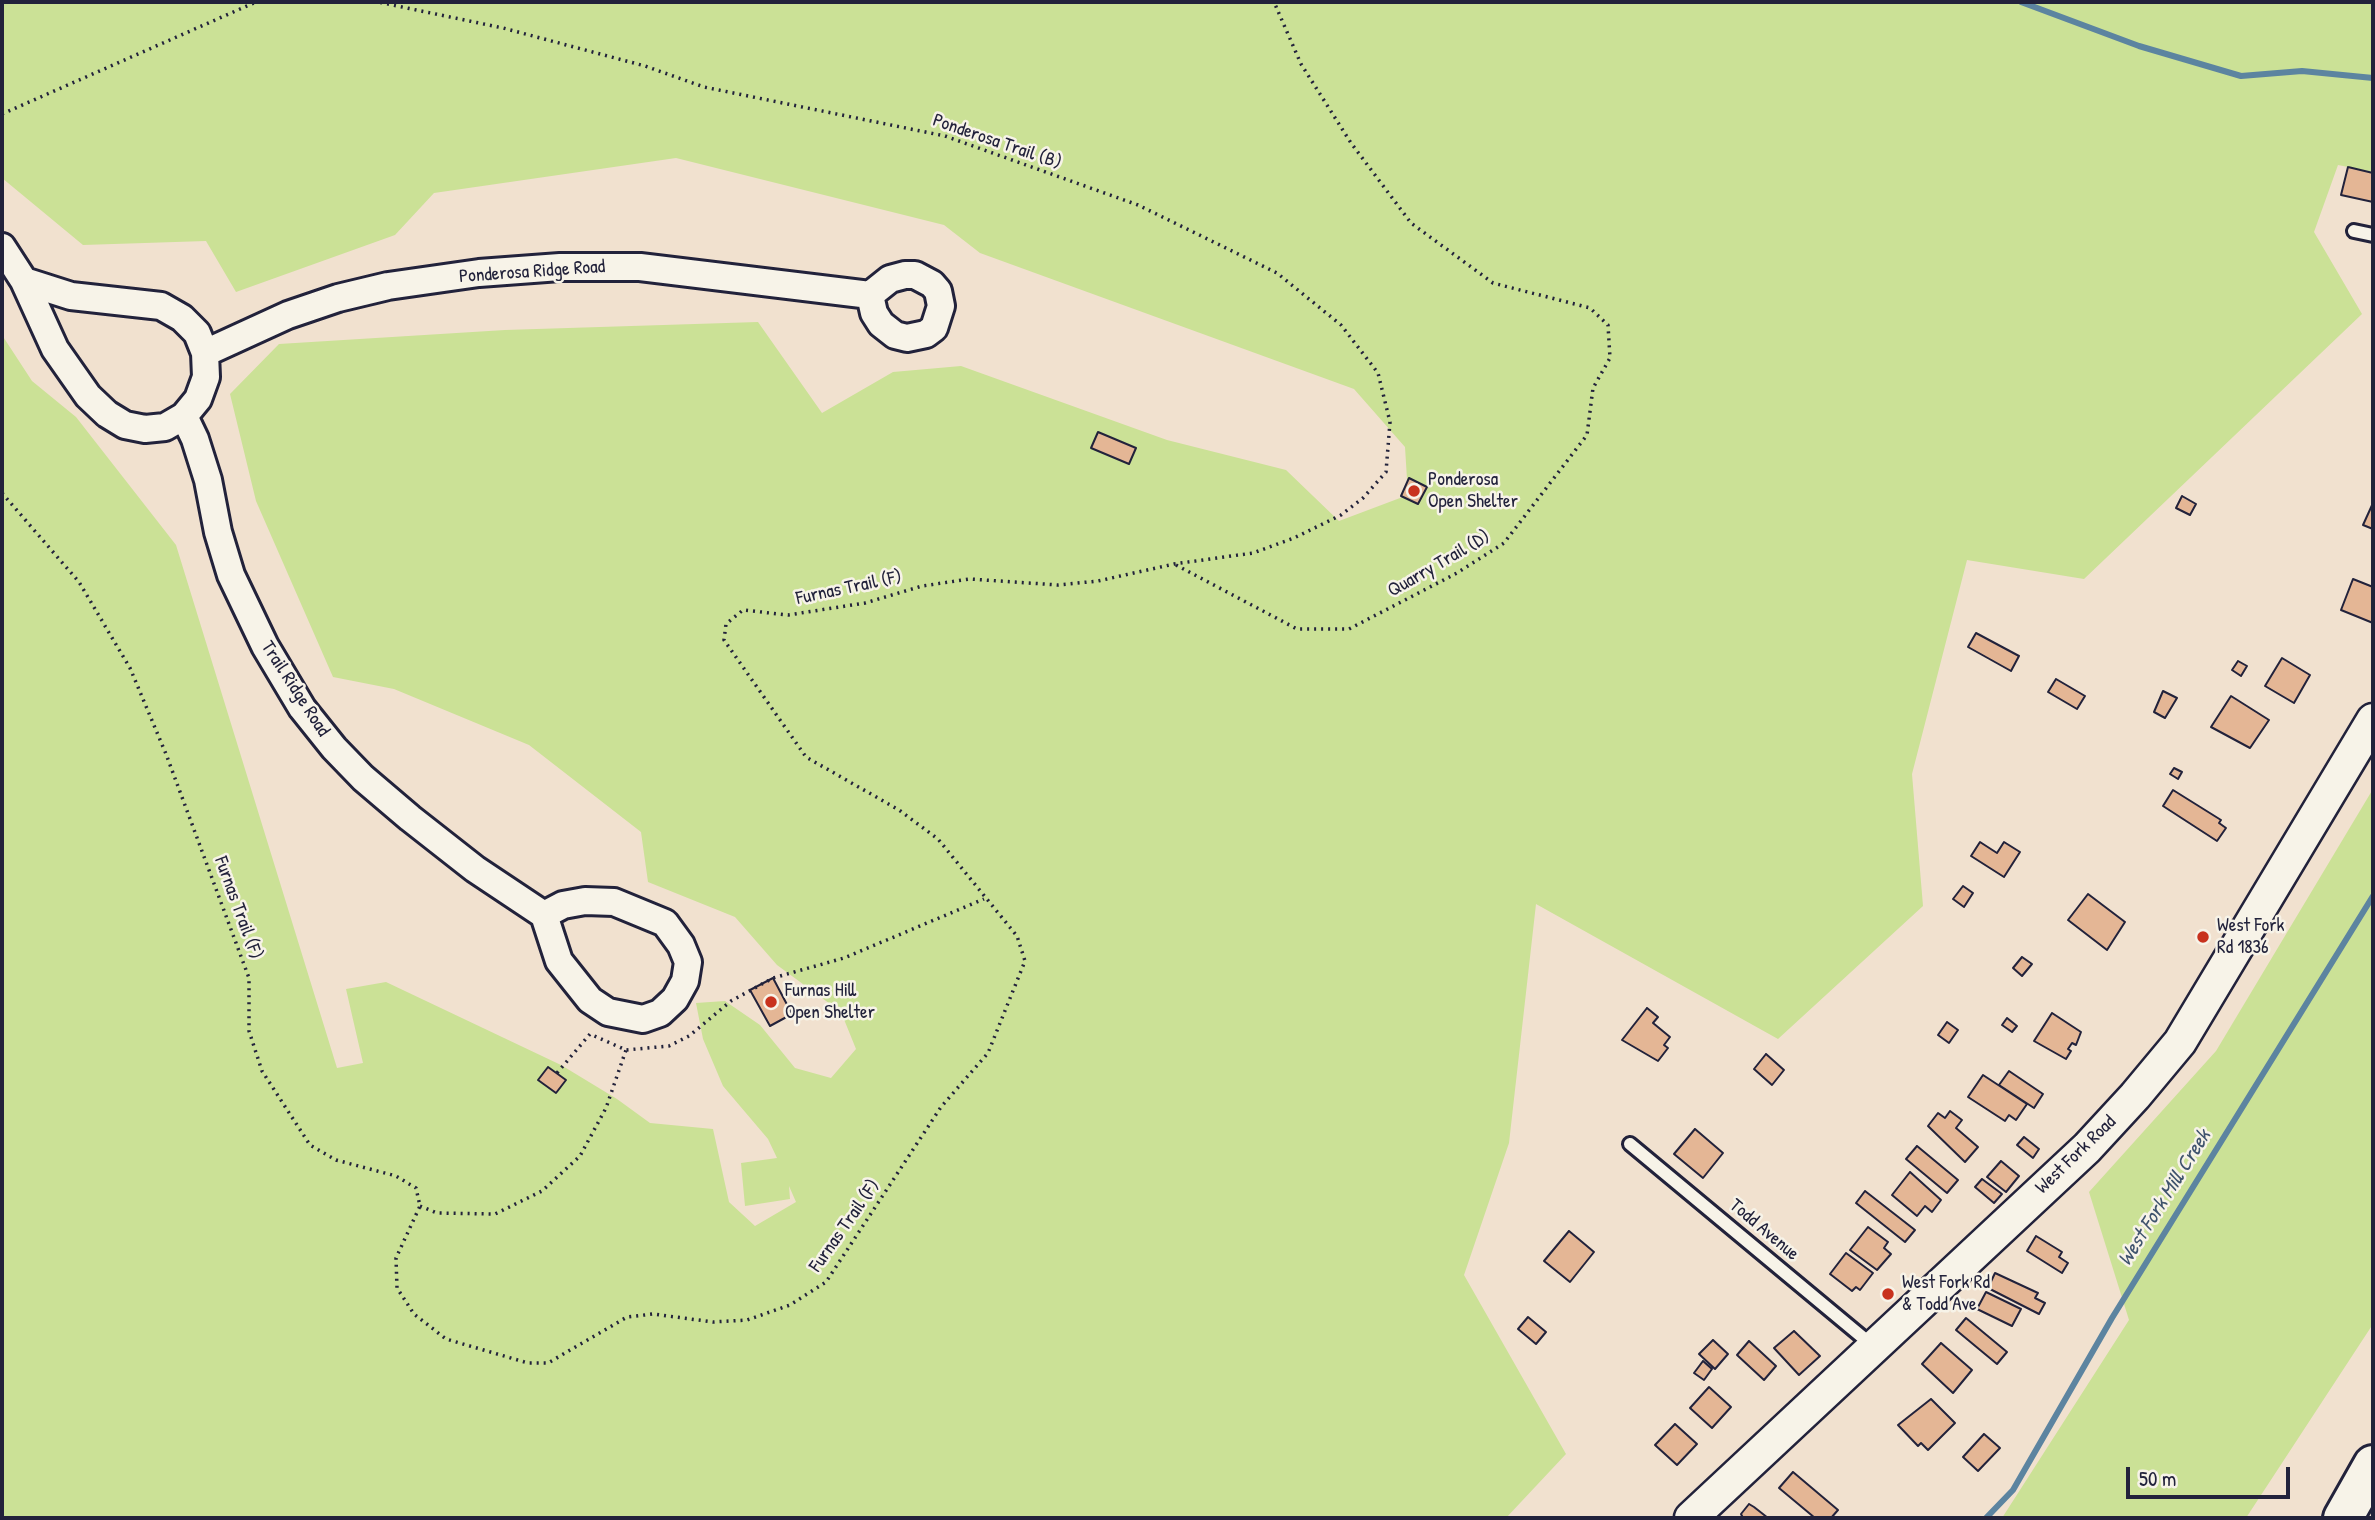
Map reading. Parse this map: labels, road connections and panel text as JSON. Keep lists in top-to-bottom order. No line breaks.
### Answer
{"streets":{"street":["Ponderosa Ridge Road","Trail Ridge Road","West Fork Road"],"lane":["Todd Avenue"],"path":["Ponderosa Trail (B)","Quarry Trail (D)","Furnas Trail (F)"]},"crossings":[["Ponderosa Trail (B)","Furnas Trail (F)"],["Quarry Trail (D)","Furnas Trail (F)"],["West Fork Road","Todd Avenue"]],"water":["West Fork Mill Creek"],"places":["Ponderosa Open Shelter","West Fork Rd 1836","Furnas Hill Open Shelter","West Fork Rd & Todd Ave"],"scale_bar":"50 m"}
